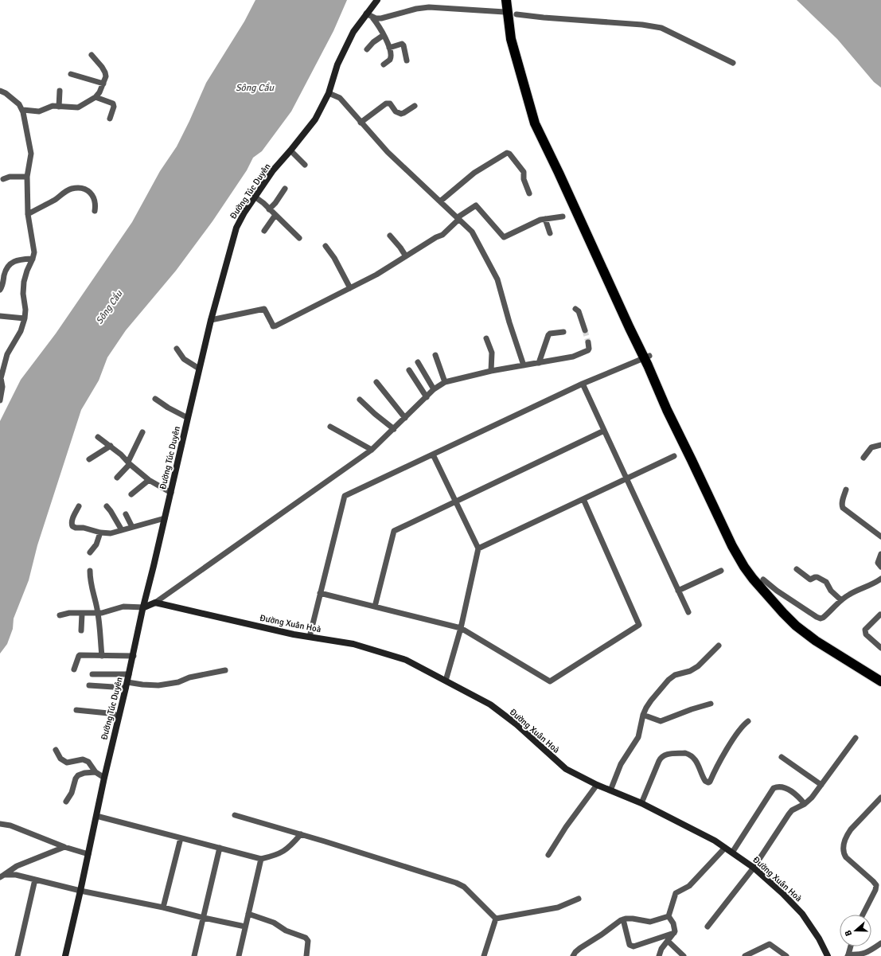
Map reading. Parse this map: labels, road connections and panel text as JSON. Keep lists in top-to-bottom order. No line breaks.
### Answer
{"streets":{"street":["Đường Túc Duyên","Đường Xuân Hoà"]},"water":["Sông Cầu"],"north":"left"}
